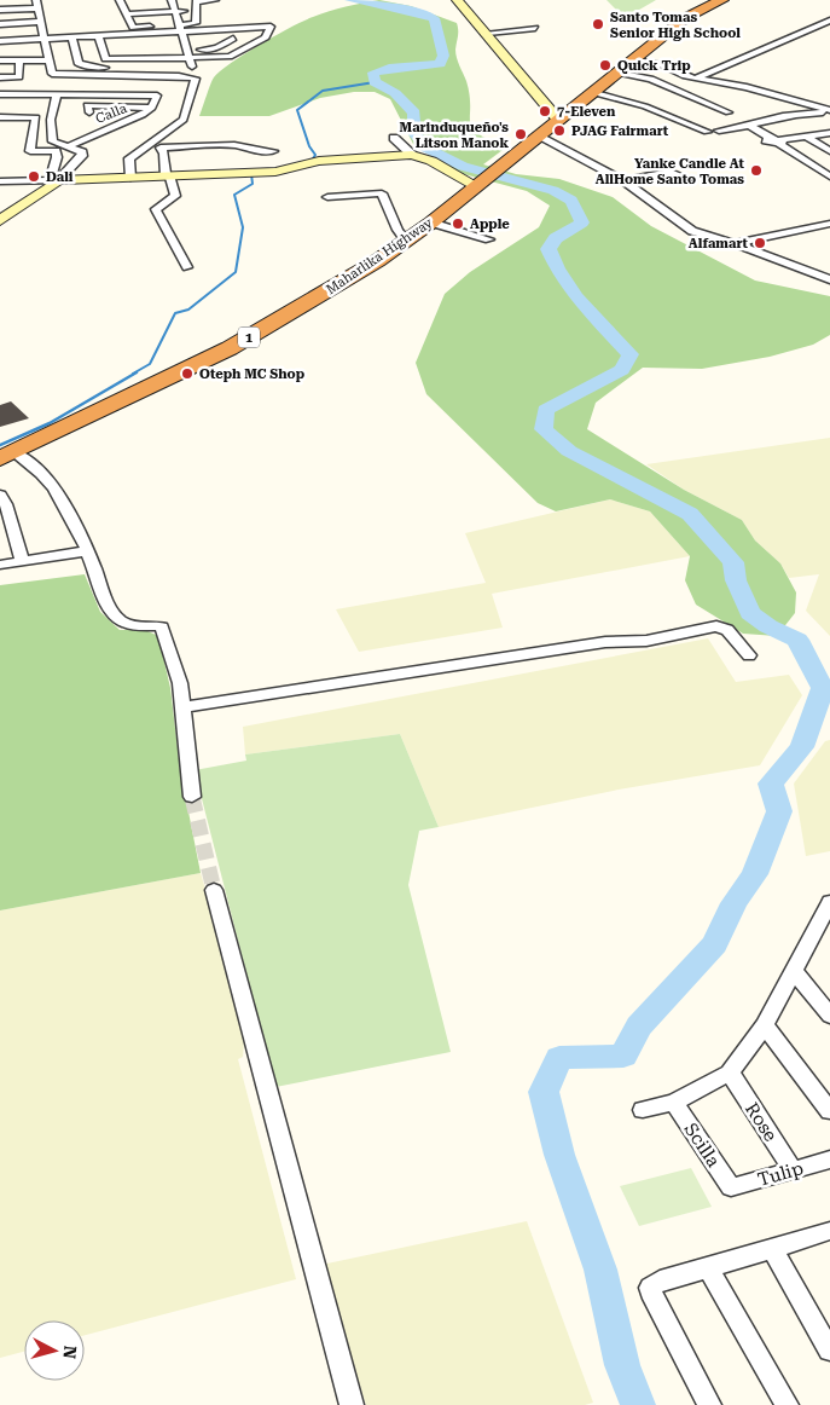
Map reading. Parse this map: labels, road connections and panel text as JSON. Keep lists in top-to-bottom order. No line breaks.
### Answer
{"streets":{"highway":["Maharlika Highway","1"],"street":["Calla","Rose","Scilla","Tulip"]},"crossings":[["Rose","Tulip"],["Scilla","Tulip"]],"places":["Santo Tomas Senior High School","Quick Trip","7-Eleven","PJAG Fairmart","Marinduqueño's Litson Manok","Yanke Candle At AllHome Santo Tomas","Dali","Apple","Alfamart","Oteph MC Shop"],"north":"right"}
